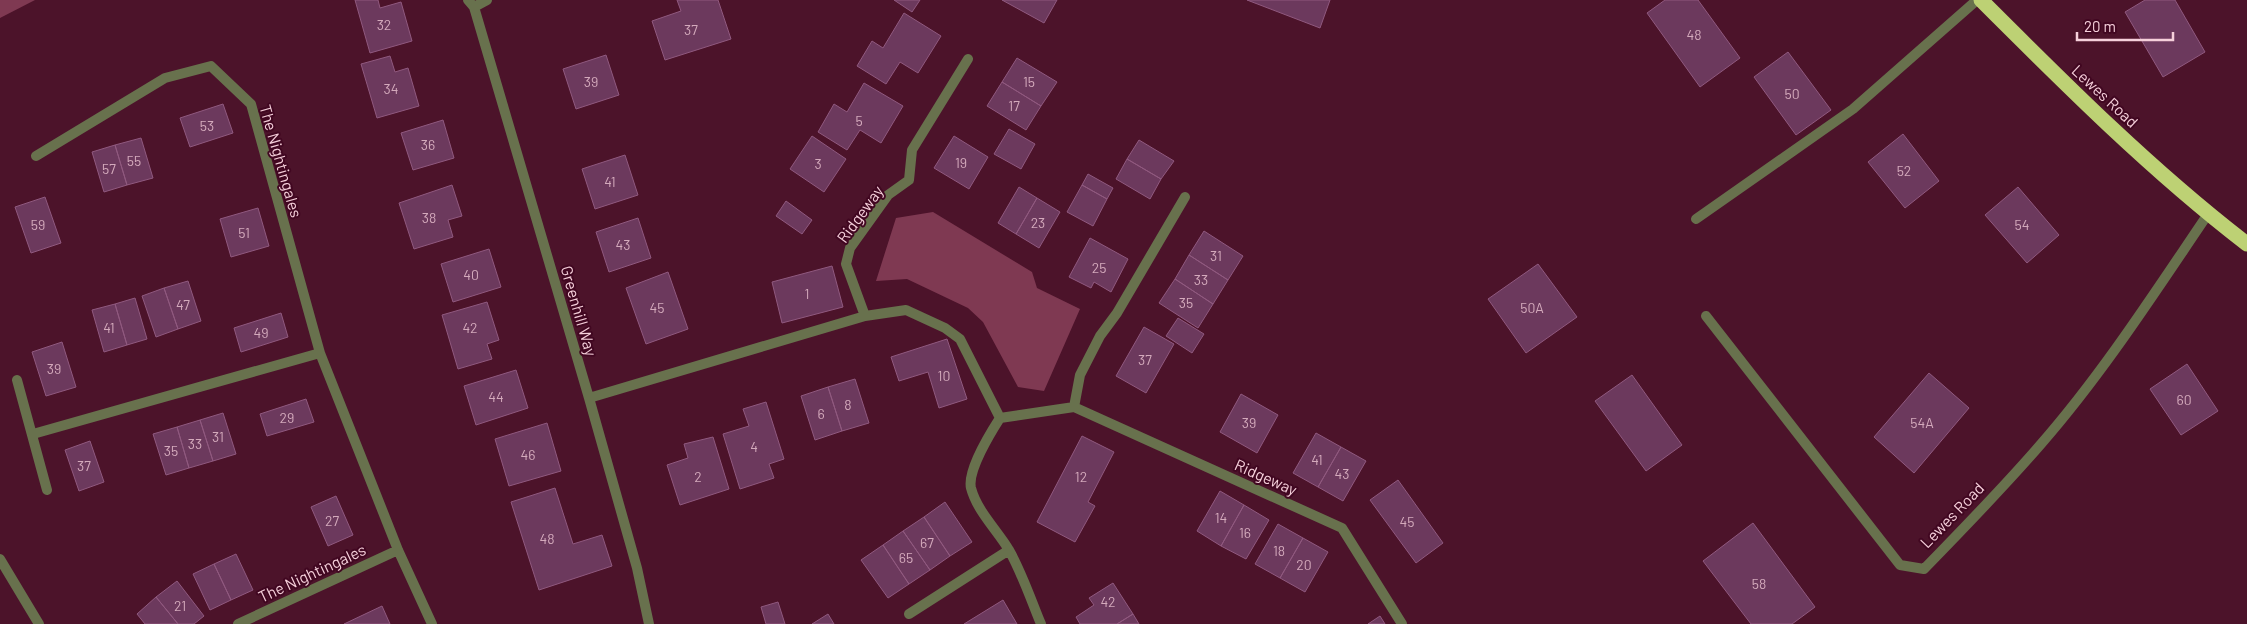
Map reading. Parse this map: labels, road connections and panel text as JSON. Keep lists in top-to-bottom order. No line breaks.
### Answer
{"streets":{"highway":["Lewes Road"],"street":["The Nightingales","Ridgeway","Greenhill Way"]},"house_numbers":["32","37","48","39","15","34","50","17","5","53","36","55","19","3","57","52","41","38","23","59","54","51","43","31","25","40","33","1","35","47","45","50A","41","42","49","37","39","10","44","60","8","6","29","39","54A","31","33","4","35","46","41","37","43","2","12","14","27","45","16","48","67","18","65","20","58","42","21"],"scale_bar":"20 m"}
